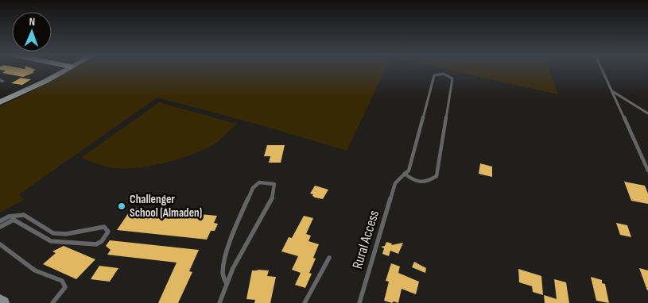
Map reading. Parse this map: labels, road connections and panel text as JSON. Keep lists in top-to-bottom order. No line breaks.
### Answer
{"streets":{"lane":["Rural Access"]},"places":["Challenger School (Almaden)"],"north":"top"}
